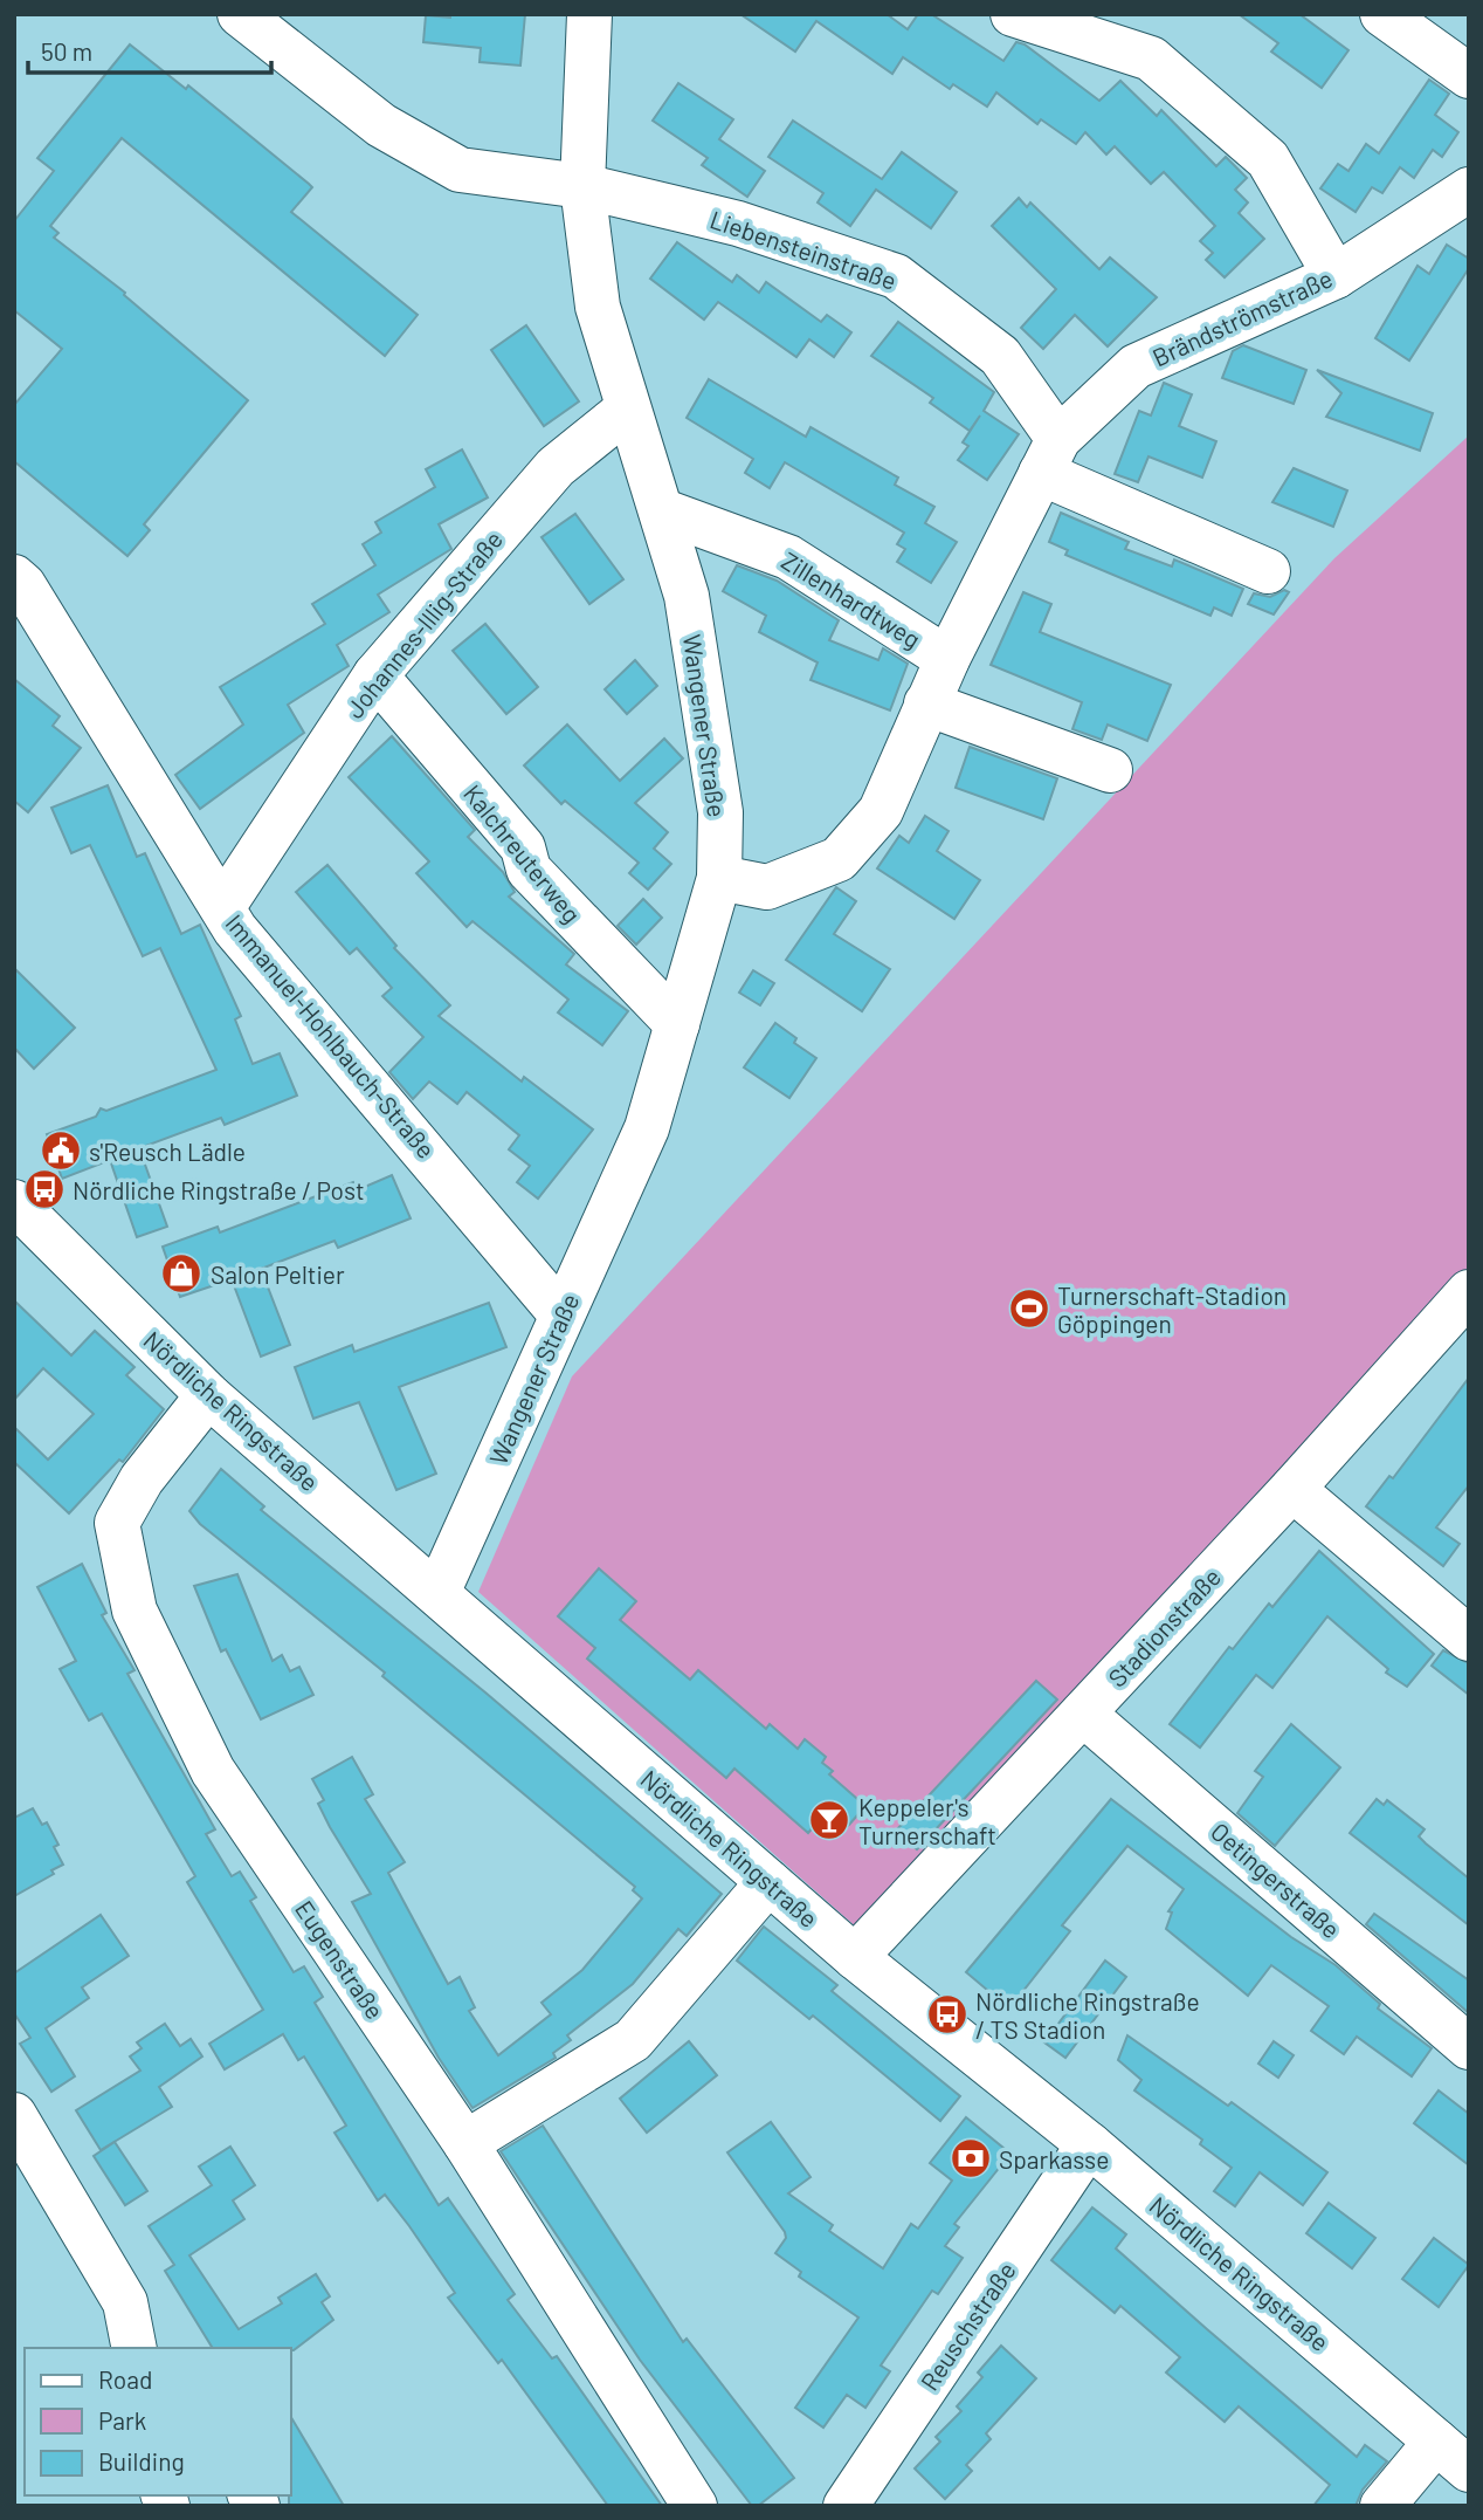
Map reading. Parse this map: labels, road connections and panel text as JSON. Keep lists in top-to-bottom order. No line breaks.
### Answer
{"streets":{"street":["Liebensteinstraße","Brändströmstraße","Zillenhardtweg","Johannes-Illig-Straße","Wangener Straße","Kalchreuterweg","Immanuel-Hohlbauch-Straße","Nördliche Ringstraße","Stadionstraße","Oetingerstraße","Eugenstraße","Reuschstraße"]},"crossings":[["Liebensteinstraße","Brändströmstraße"],["Liebensteinstraße","Wangener Straße"],["Brändströmstraße","Zillenhardtweg"],["Brändströmstraße","Wangener Straße"],["Zillenhardtweg","Wangener Straße"],["Johannes-Illig-Straße","Wangener Straße"],["Johannes-Illig-Straße","Kalchreuterweg"],["Johannes-Illig-Straße","Immanuel-Hohlbauch-Straße"],["Wangener Straße","Kalchreuterweg"],["Wangener Straße","Immanuel-Hohlbauch-Straße"],["Wangener Straße","Nördliche Ringstraße"],["Nördliche Ringstraße","Stadionstraße"],["Nördliche Ringstraße","Eugenstraße"],["Nördliche Ringstraße","Reuschstraße"],["Stadionstraße","Oetingerstraße"]],"places":{"public building":["s'Reusch Lädle"],"bus stop":["Nördliche Ringstraße / Post","Nördliche Ringstraße / TS Stadion"],"shop":["Salon Peltier"],"sports":["Turnerschaft-Stadion Göppingen"],"bar":["Keppeler's Turnerschaft"],"bank":["Sparkasse"]},"legend":["Road","Park","Building"],"scale_bar":"50 m"}
